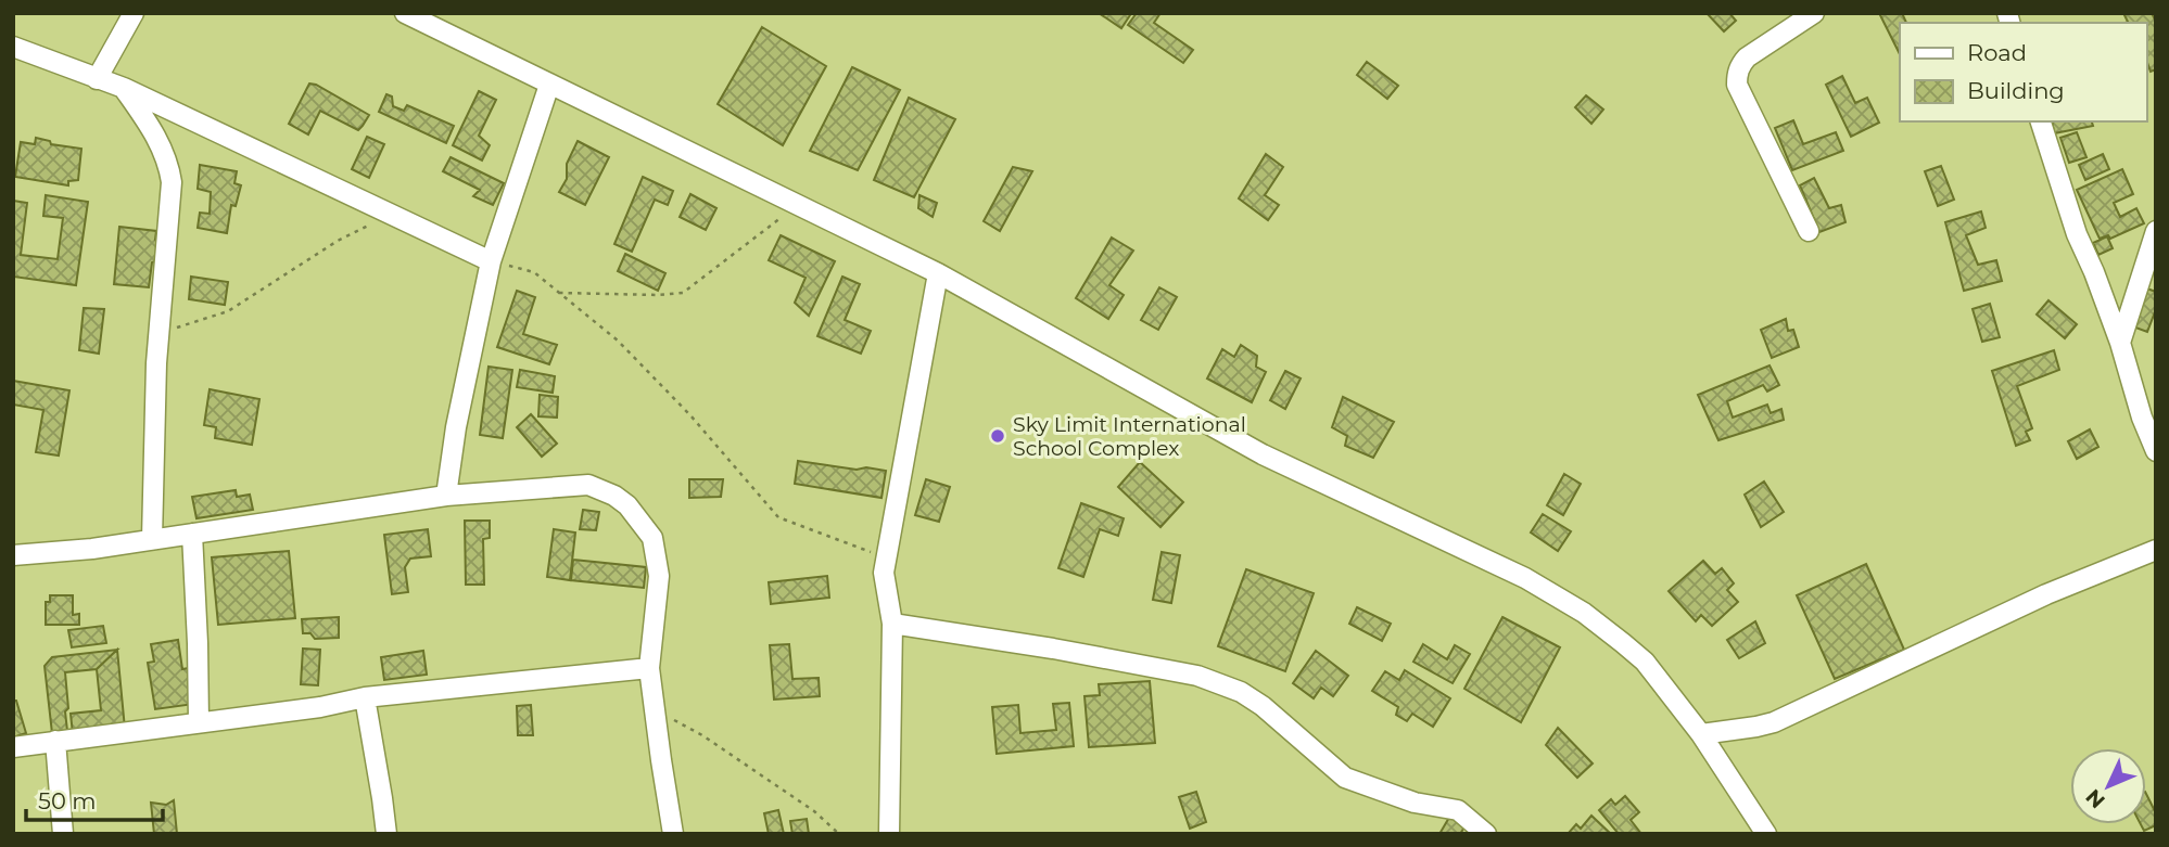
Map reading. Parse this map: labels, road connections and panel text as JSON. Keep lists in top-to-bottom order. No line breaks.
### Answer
{"places":["Sky Limit International School Complex"],"legend":["Road","Building"],"scale_bar":"50 m","north":"bottom left"}
